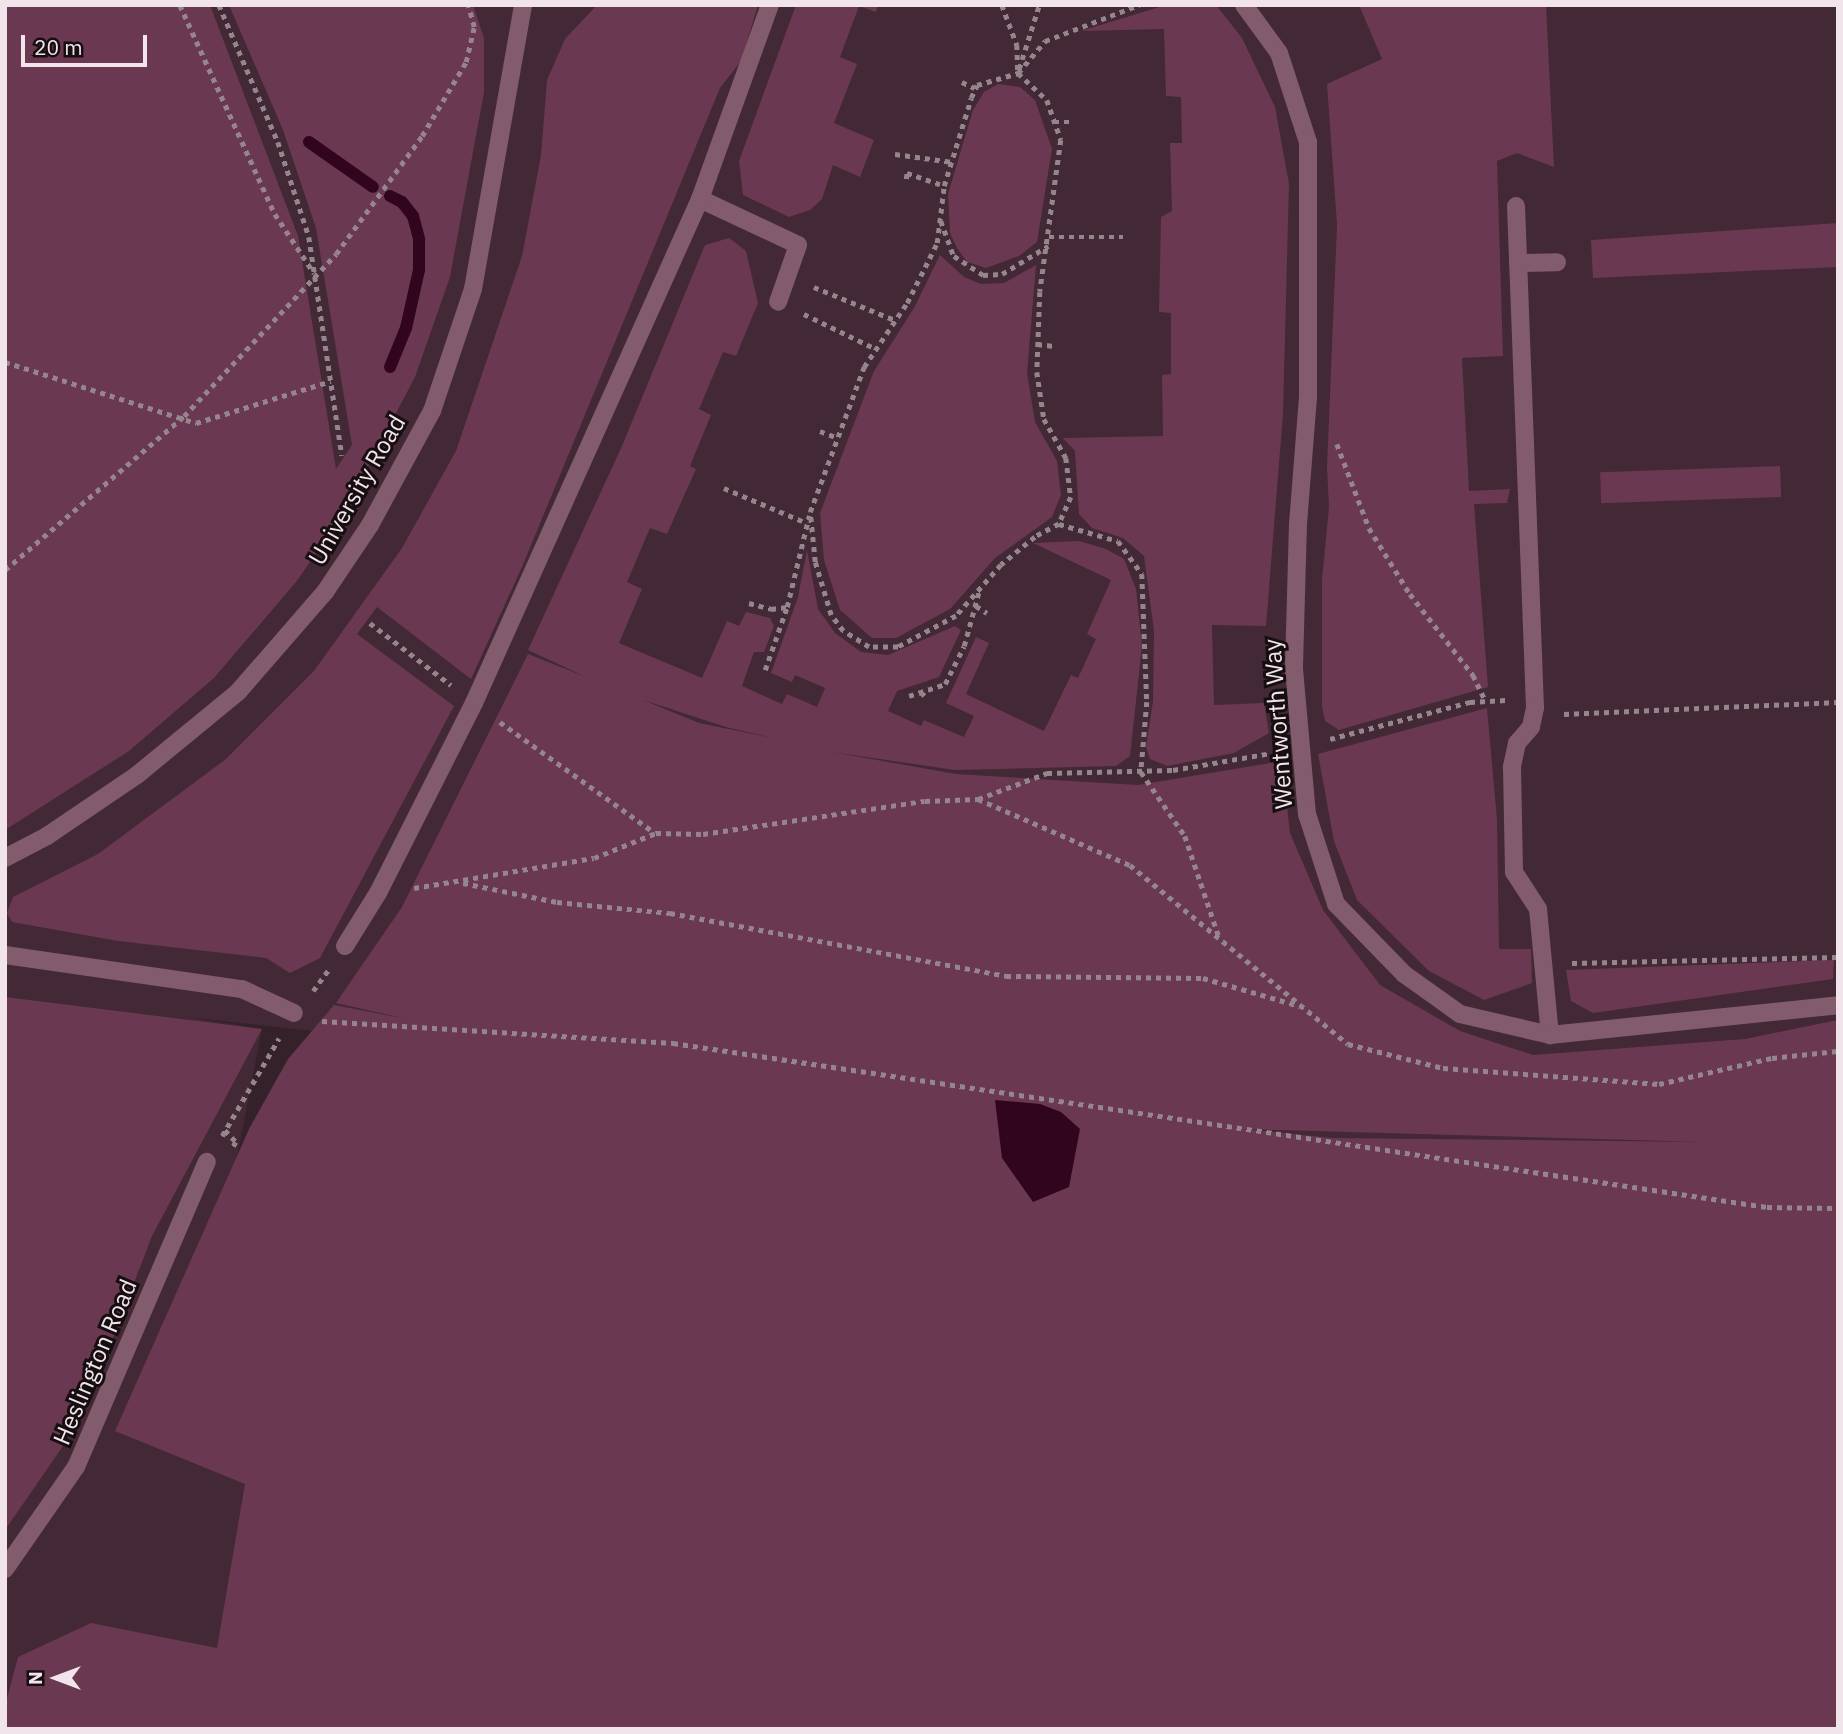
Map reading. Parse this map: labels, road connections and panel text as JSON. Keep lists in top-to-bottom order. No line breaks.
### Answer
{"streets":{"street":["University Road","Wentworth Way","Heslington Road"]},"scale_bar":"20 m","north":"left"}
